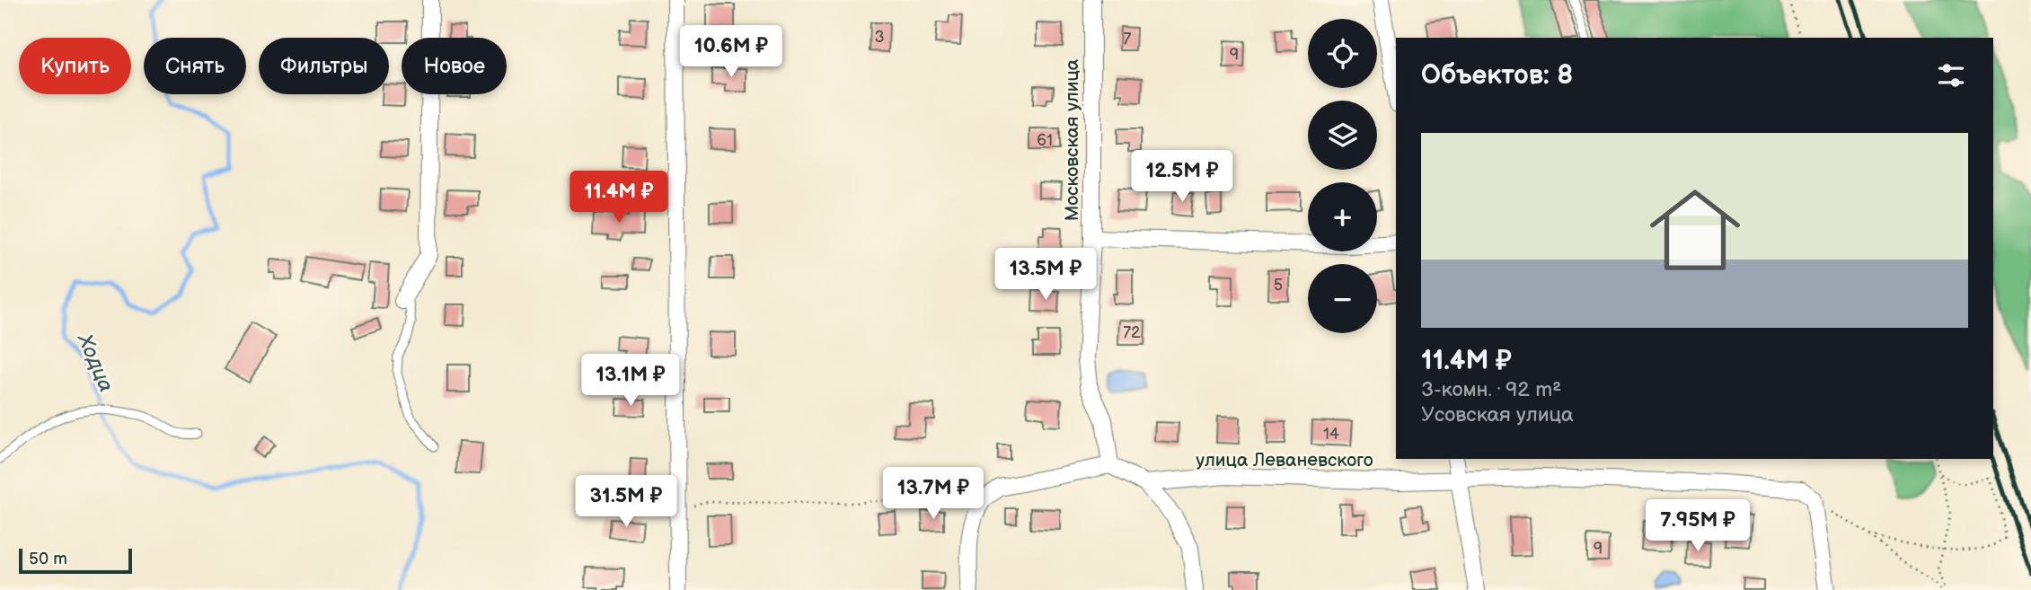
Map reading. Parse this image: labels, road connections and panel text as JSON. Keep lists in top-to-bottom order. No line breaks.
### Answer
{"streets":{"street":["Московская улица","улица Леваневского"]},"water":["Ходца"],"house_numbers":["3","7","9","61","5","72","14","9"],"scale_bar":"50 m","page":{"map_buttons":["+","−"],"price":["10.6M ₽","12.5M ₽","11.4M ₽","13.5M ₽","13.1M ₽","13.7M ₽","31.5M ₽","7.95M ₽"],"chip":["Купить","Снять","Фильтры","Новое"],"heading":"Объектов: 8","list":[{"name":"11.4M ₽","note":"3-комн. · 92 m² · Усовская улица"}],"scale":"50 m"}}
